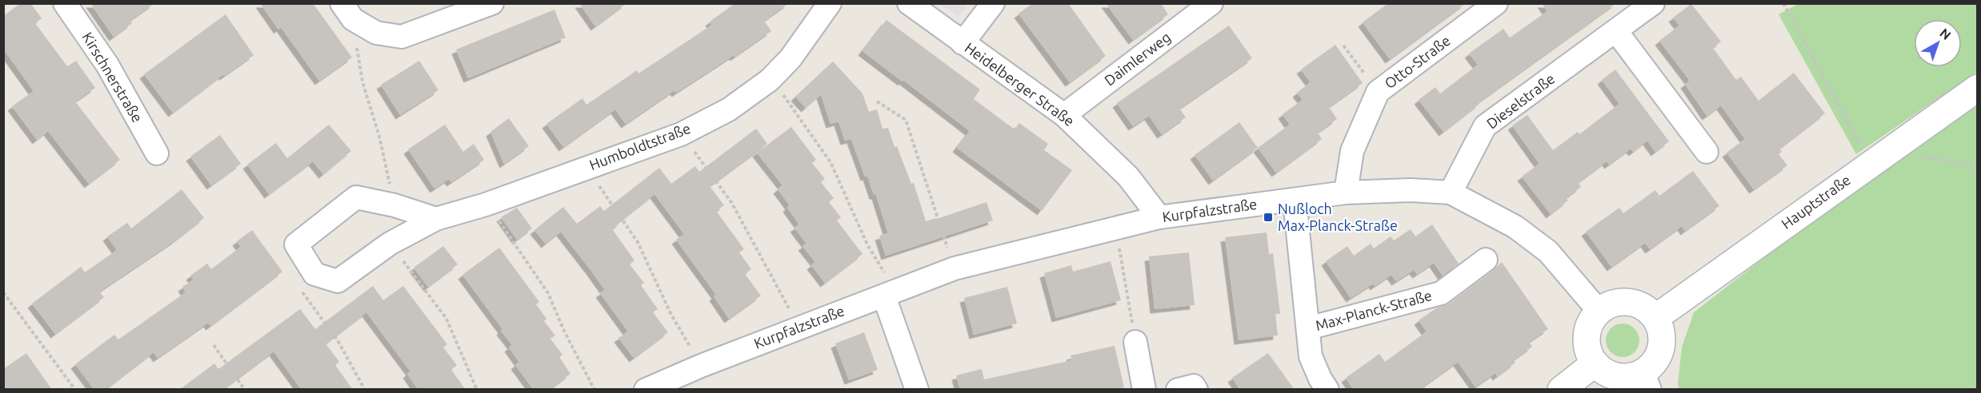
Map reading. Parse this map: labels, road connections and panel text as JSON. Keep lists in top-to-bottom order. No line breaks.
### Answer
{"streets":{"main road":["Hauptstraße"],"street":["Daimlerweg","Otto-Straße","Kirschnerstraße","Heidelberger Straße","Dieselstraße","Humboldtstraße","Kurpfalzstraße","Max-Planck-Straße"]},"crossings":[["Daimlerweg","Heidelberger Straße"],["Otto-Straße","Kurpfalzstraße"],["Heidelberger Straße","Kurpfalzstraße"],["Dieselstraße","Kurpfalzstraße"],["Hauptstraße","Kurpfalzstraße"],["Kurpfalzstraße","Max-Planck-Straße"]],"places":{"transit":["Nußloch Max-Planck-Straße"]},"north":"top right"}
